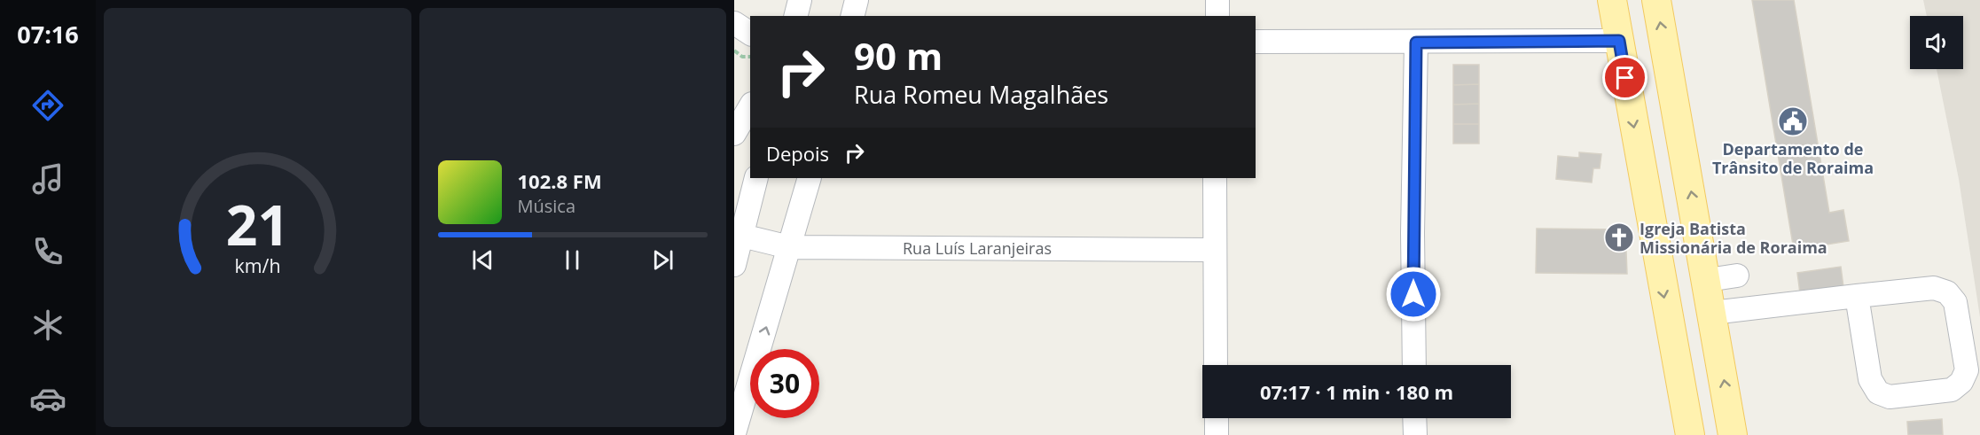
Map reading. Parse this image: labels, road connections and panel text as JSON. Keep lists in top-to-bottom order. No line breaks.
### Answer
{"streets":{"street":["Rua Luís Laranjeiras"]},"places":{"public building":["Departamento de Trânsito de Roraima"],"church":["Igreja Batista Missionária de Roraima"]},"page":{"tabs":"07:16","turn":["90 m","Rua Romeu Magalhães"],"then":"Depois","song":["102.8 FM","Música"],"limit":"30","trip":"07:17 · 1 min · 180 m","gauge":["21","km/h"]}}
